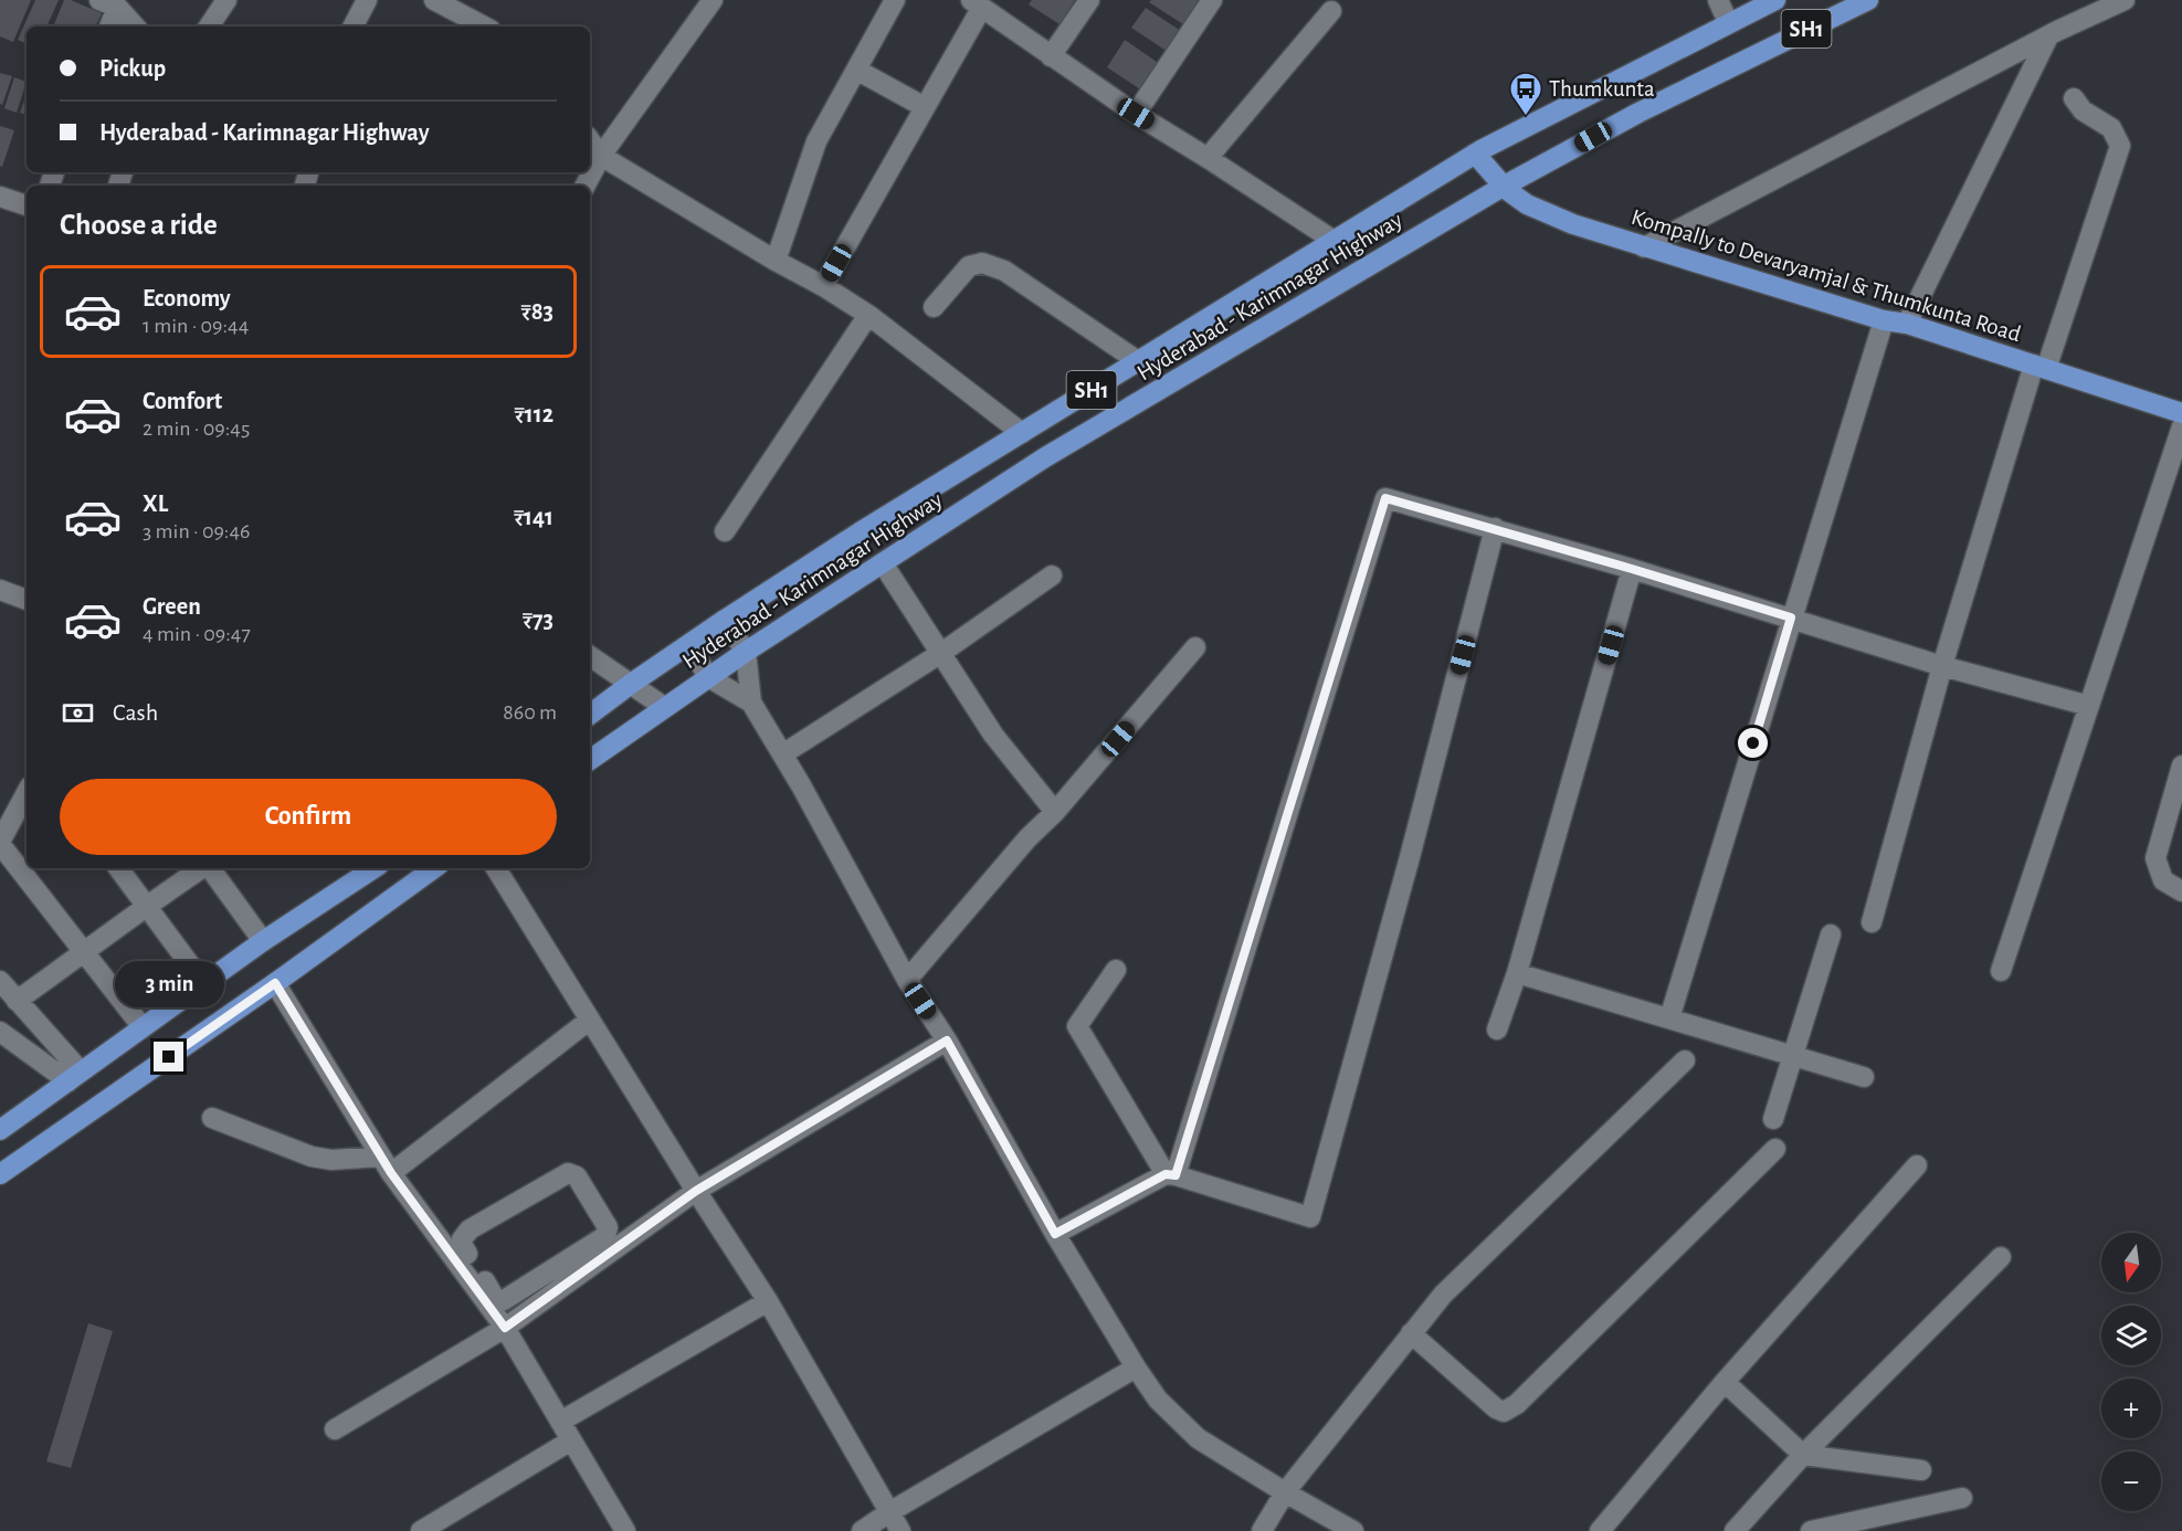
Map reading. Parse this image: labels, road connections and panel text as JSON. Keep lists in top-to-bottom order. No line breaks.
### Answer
{"streets":{"main road":["SH1","Kompally to Devaryamjal & Thumkunta Road","Hyderabad - Karimnagar Highway"]},"crossings":[["Kompally to Devaryamjal & Thumkunta Road","Hyderabad - Karimnagar Highway"]],"places":{"bus stop":["Thumkunta"]},"north":"bottom","page":{"banner":["Pickup","Hyderabad - Karimnagar Highway"],"heading":"Choose a ride","list":[{"name":"Economy","note":"1 min · 09:44","value":"₹83"},{"name":"Comfort","note":"2 min · 09:45","value":"₹112"},{"name":"XL","note":"3 min · 09:46","value":"₹141"},{"name":"Green","note":"4 min · 09:47","value":"₹73"}],"pay":["Cash","860 m"],"buttons":"Confirm","bubble":"3 min","map_buttons":["+","−"]}}
